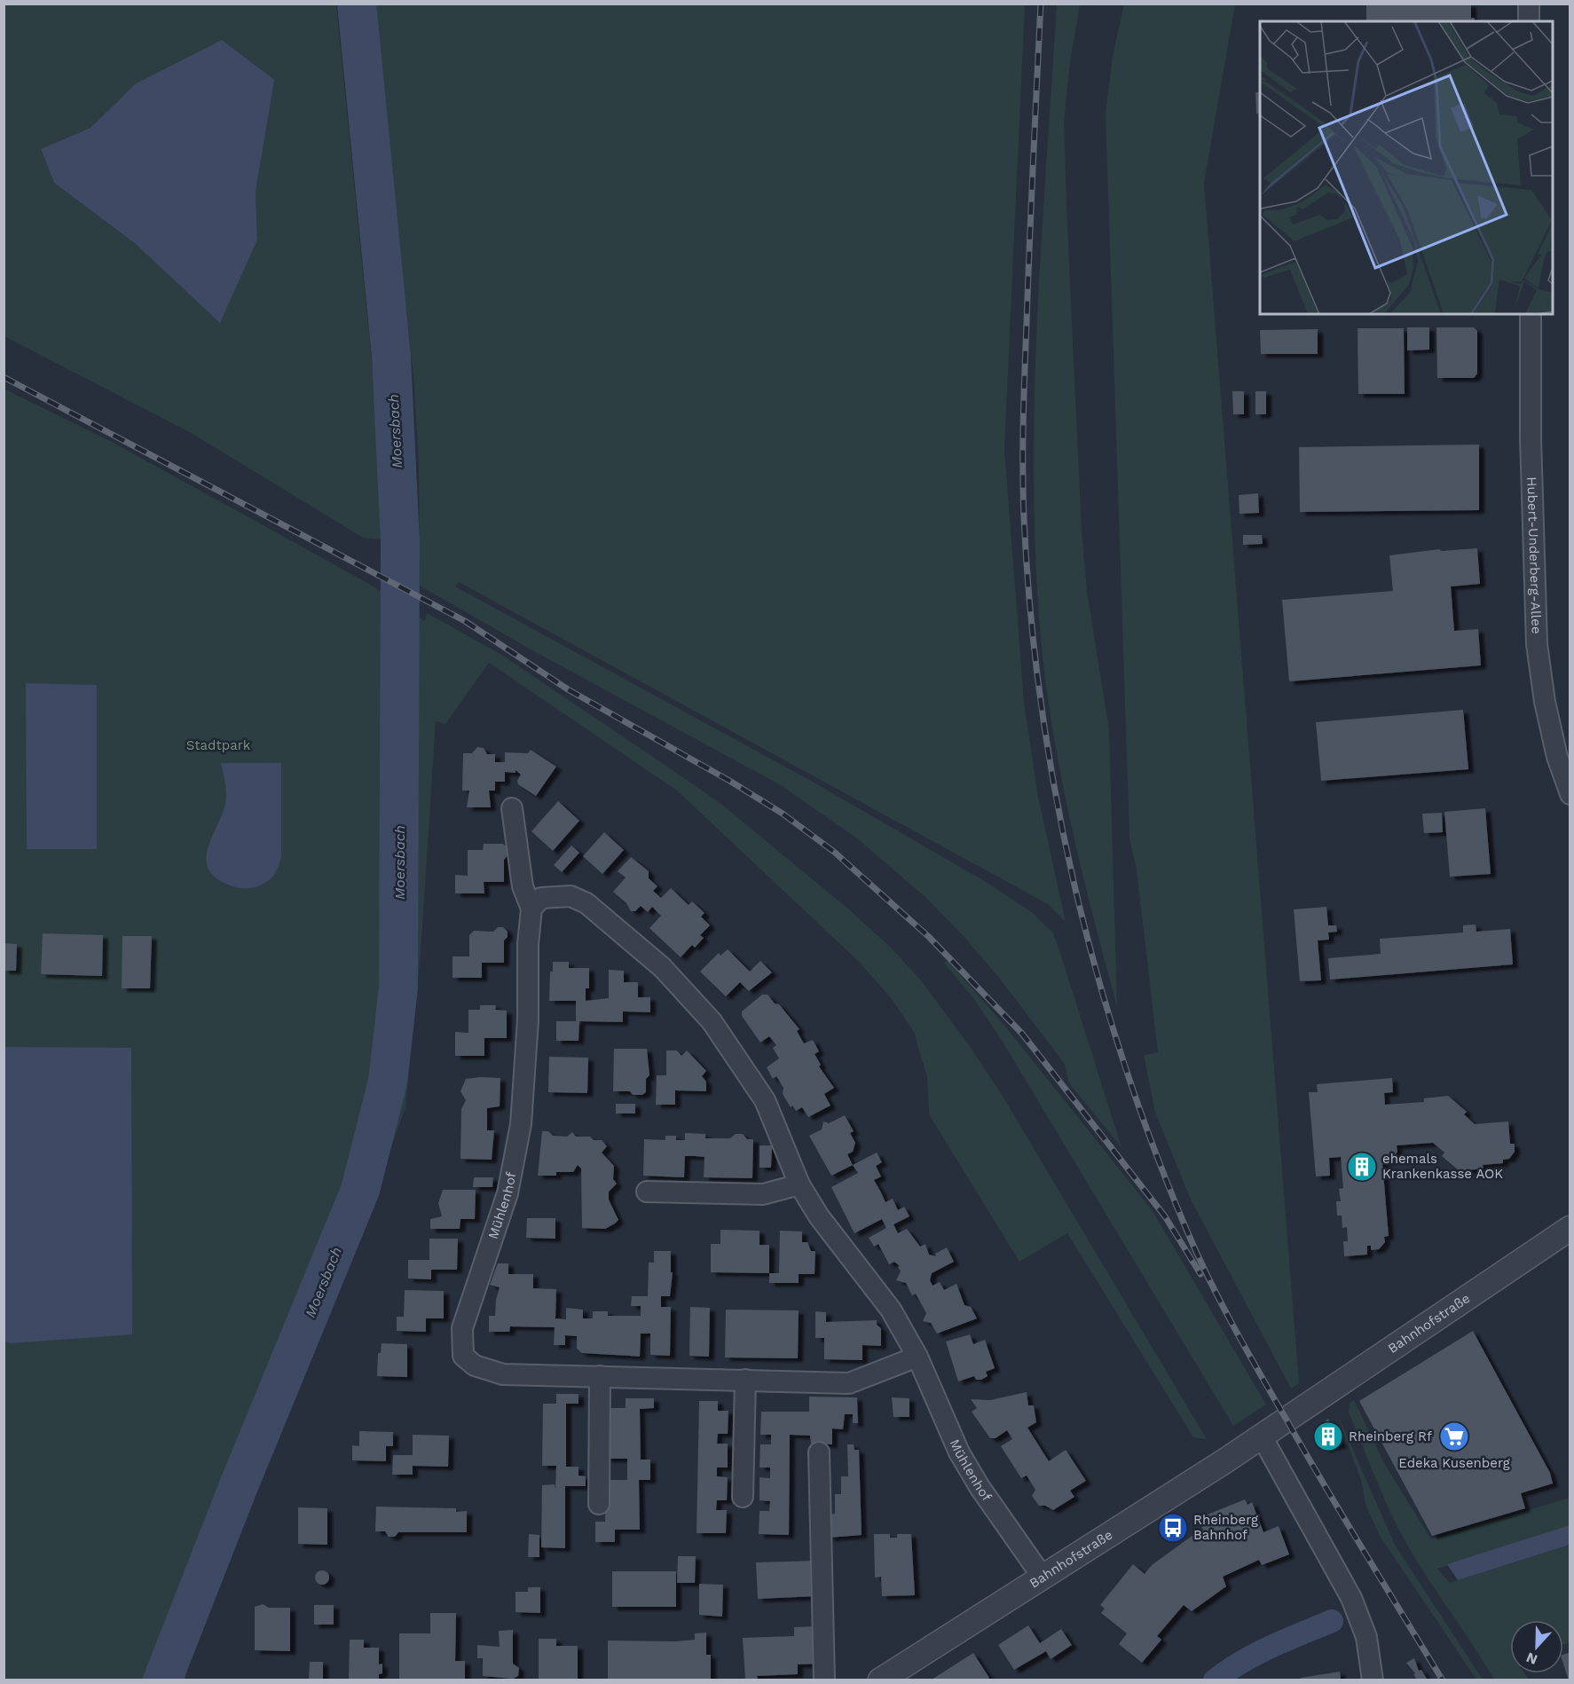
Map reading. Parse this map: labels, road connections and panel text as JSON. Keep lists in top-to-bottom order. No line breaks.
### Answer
{"streets":{"street":["Hubert-Underberg-Allee","Mühlenhof","Bahnhofstraße"]},"crossings":[["Mühlenhof","Bahnhofstraße"]],"water":["Moersbach"],"parks":["Stadtpark"],"places":{"building":["ehemals Krankenkasse AOK","Rheinberg Rf"],"supermarket":["Edeka Kusenberg"],"bus stop":["Rheinberg Bahnhof"]},"north":"bottom"}
